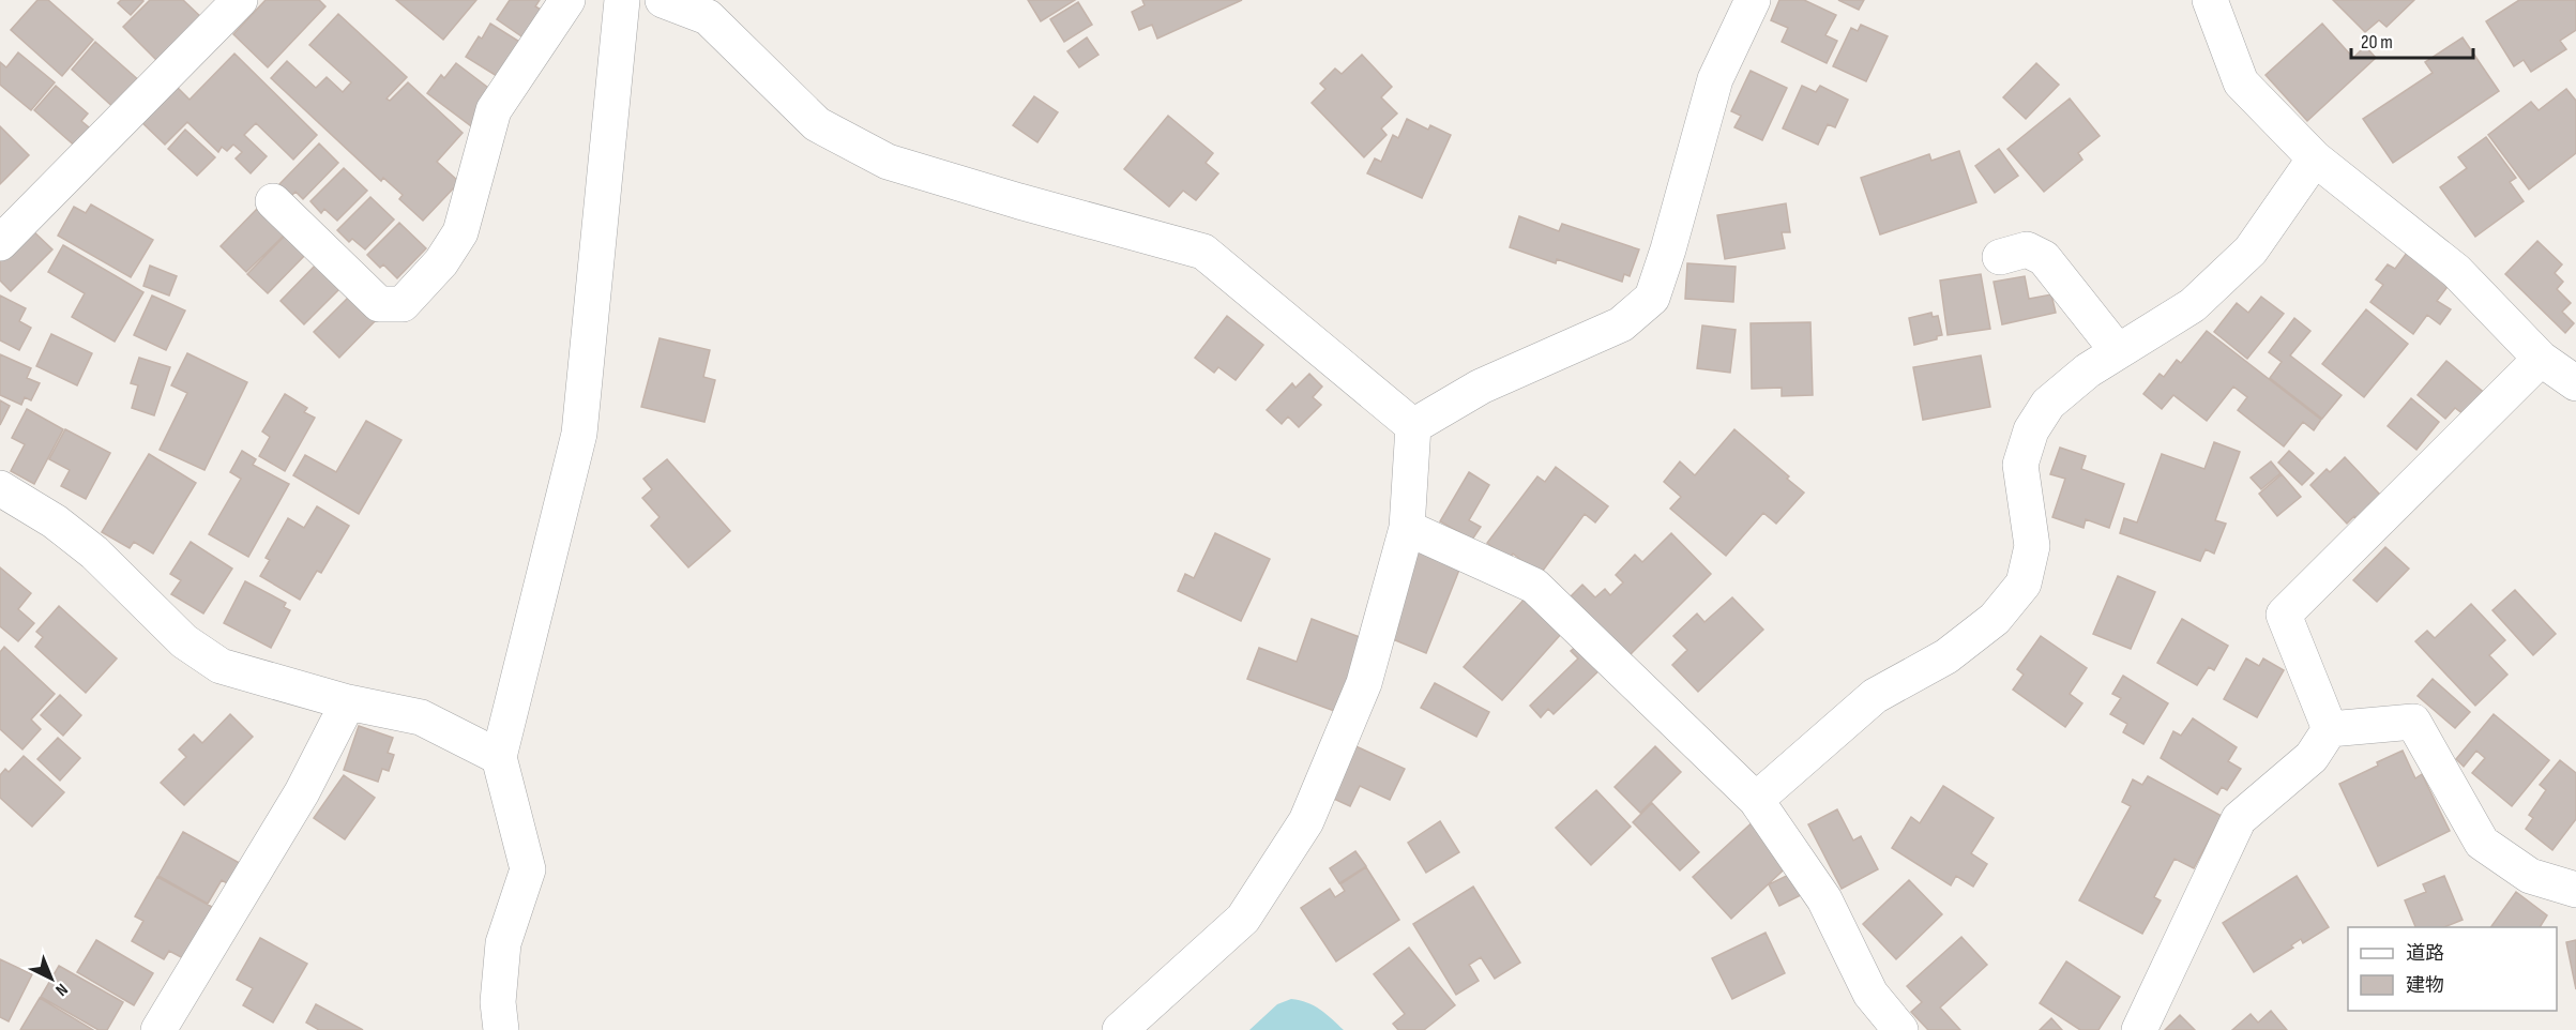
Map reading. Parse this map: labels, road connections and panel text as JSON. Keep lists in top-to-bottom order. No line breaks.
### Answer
{"legend":["道路","建物"],"scale_bar":"20 m","north":"bottom right"}
